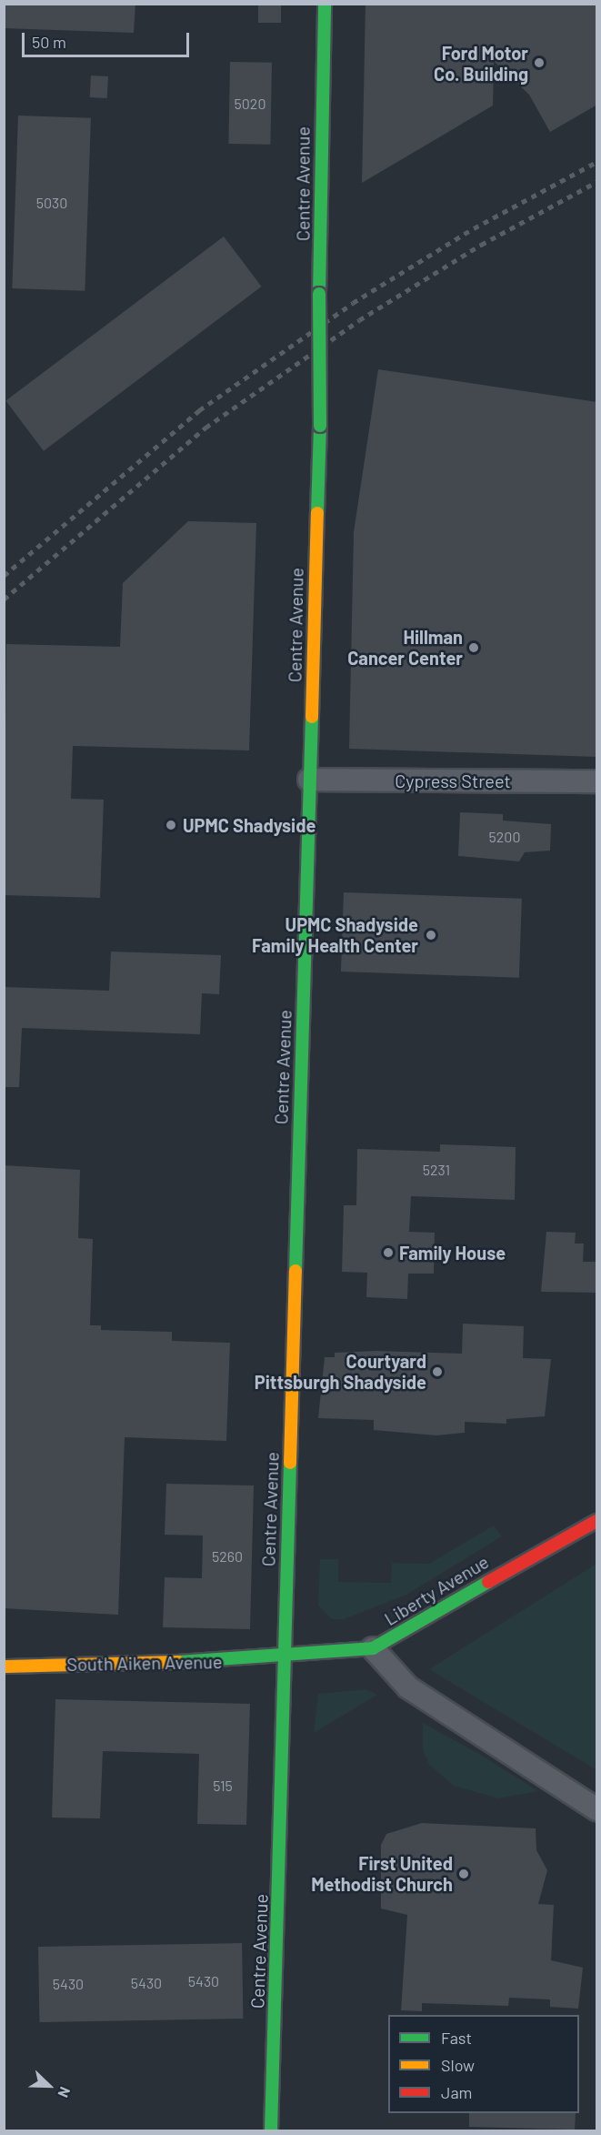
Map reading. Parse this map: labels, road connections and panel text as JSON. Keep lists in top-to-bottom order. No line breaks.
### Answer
{"streets":{"main road":["Centre Avenue","Liberty Avenue","South Aiken Avenue"],"street":["Cypress Street"]},"crossings":[["Centre Avenue","Cypress Street"],["Centre Avenue","Liberty Avenue"],["Centre Avenue","South Aiken Avenue"],["Liberty Avenue","South Aiken Avenue"]],"places":["Ford Motor Co. Building","Hillman Cancer Center","UPMC Shadyside","UPMC Shadyside Family Health Center","Family House","Courtyard Pittsburgh Shadyside","First United Methodist Church"],"house_numbers":["5020","5030","5200","5231","5260","515","5430","5430","5430"],"legend":["Fast","Slow","Jam"],"scale_bar":"50 m","north":"bottom right"}
